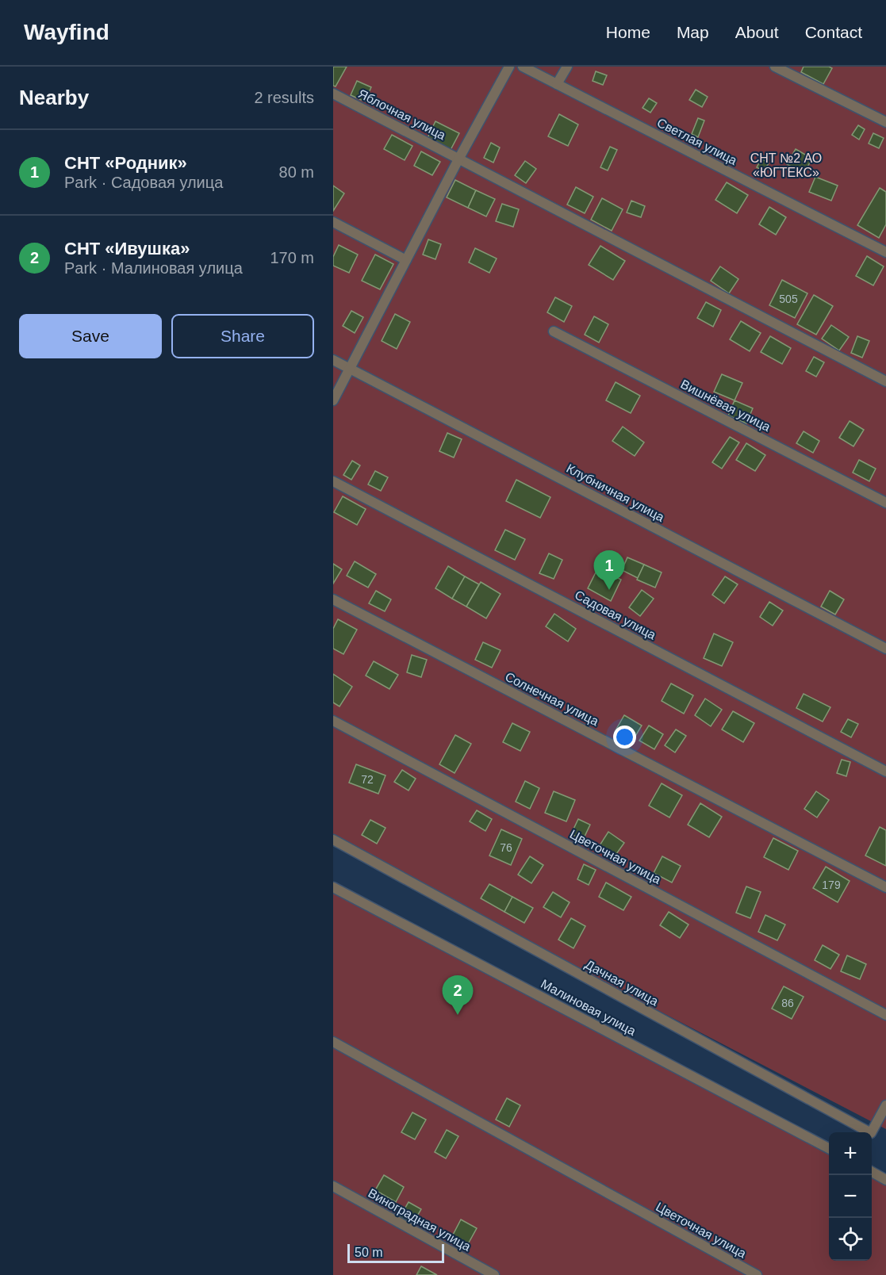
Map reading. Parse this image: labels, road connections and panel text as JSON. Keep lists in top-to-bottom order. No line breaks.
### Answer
{"streets":{"street":["Яблочная улица","Светлая улица","Вишнёвая улица","Клубничная улица","Садовая улица","Солнечная улица","Цветочная улица","Дачная улица","Малиновая улица","Виноградная улица"]},"parks":["СНТ №2 АО «ЮГТЕКС»"],"house_numbers":["505","72","76","179","86"],"scale_bar":"50 m","page":{"header":"Wayfind","nav":["Home","Map","About","Contact"],"heading":["Nearby","2 results"],"list":[{"mark":"1","name":"СНТ «Родник»","note":"Park · Садовая улица","value":"80 m"},{"mark":"2","name":"СНТ «Ивушка»","note":"Park · Малиновая улица","value":"170 m"}],"buttons":["Save","Share"],"pins":["1","2"],"map_buttons":["+","−"],"scale":"50 m"}}
